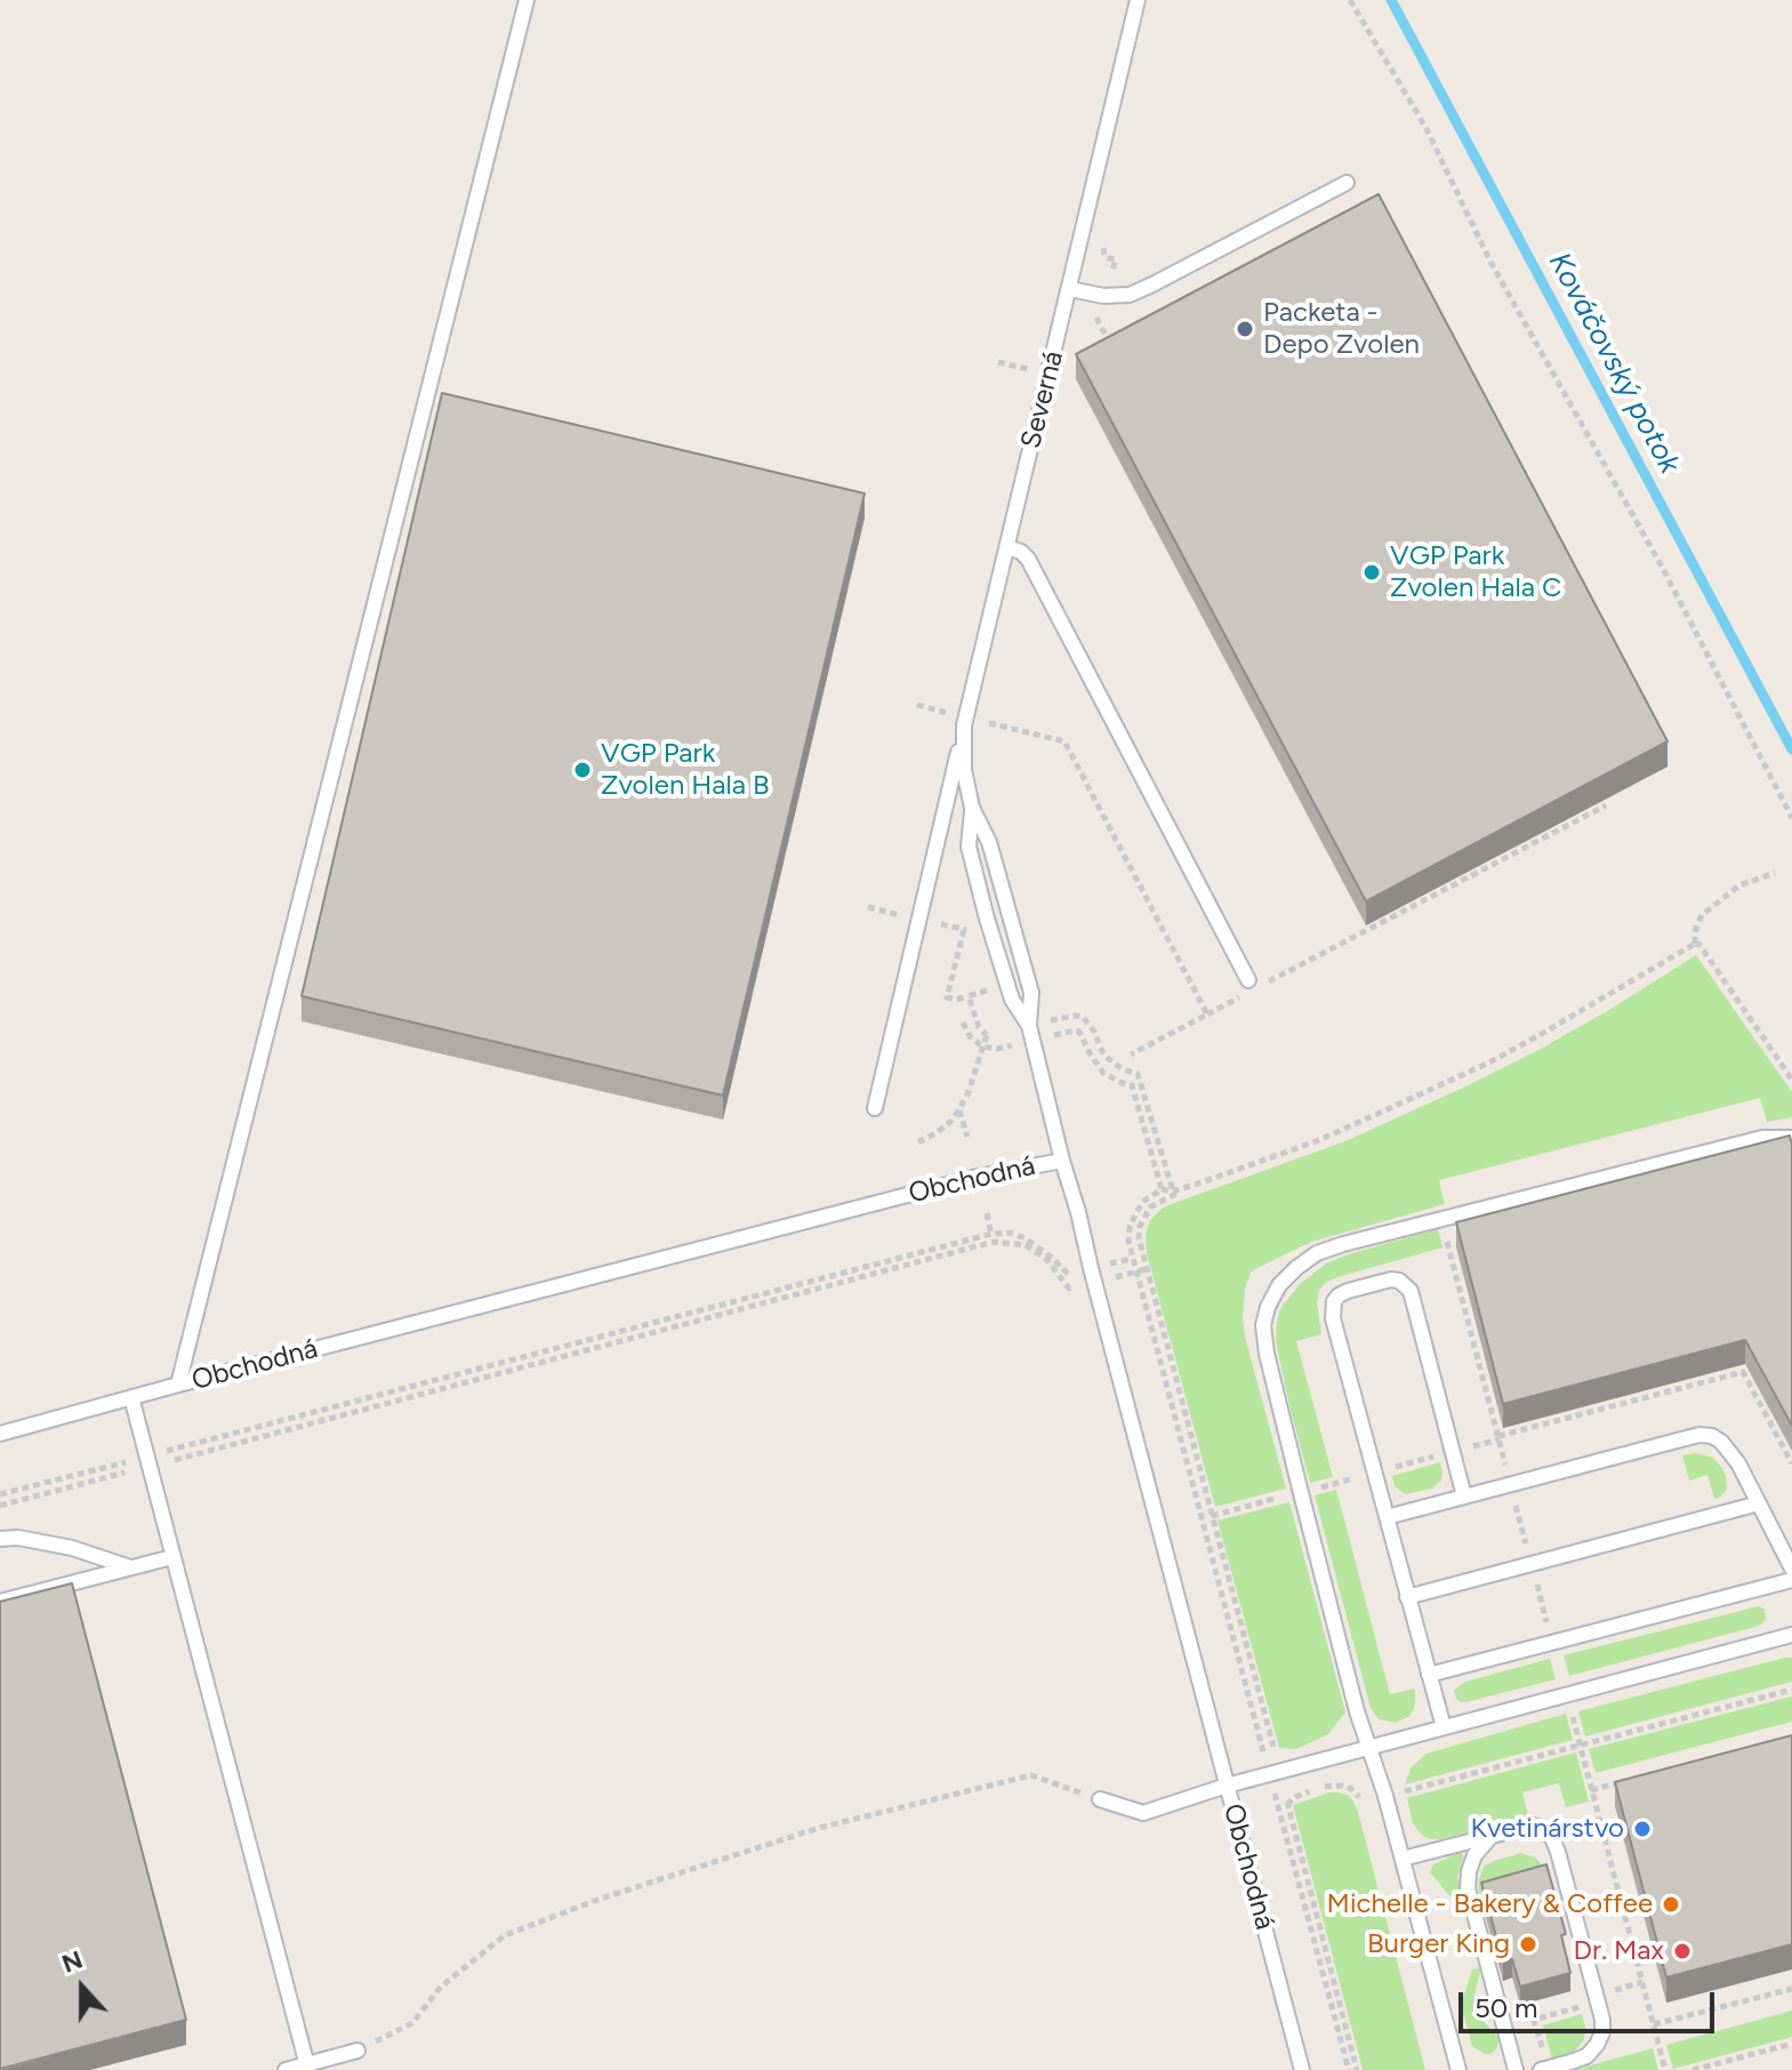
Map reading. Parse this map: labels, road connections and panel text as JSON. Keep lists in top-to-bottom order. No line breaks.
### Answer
{"streets":{"lane":["Severná","Obchodná"]},"crossings":[["Severná","Obchodná"]],"water":["Kováčovský potok"],"places":["Packeta - Depo Zvolen","VGP Park Zvolen Hala C","VGP Park Zvolen Hala B","Kvetinárstvo","Michelle - Bakery & Coffee","Burger King","Dr. Max"],"scale_bar":"50 m","north":"top"}
